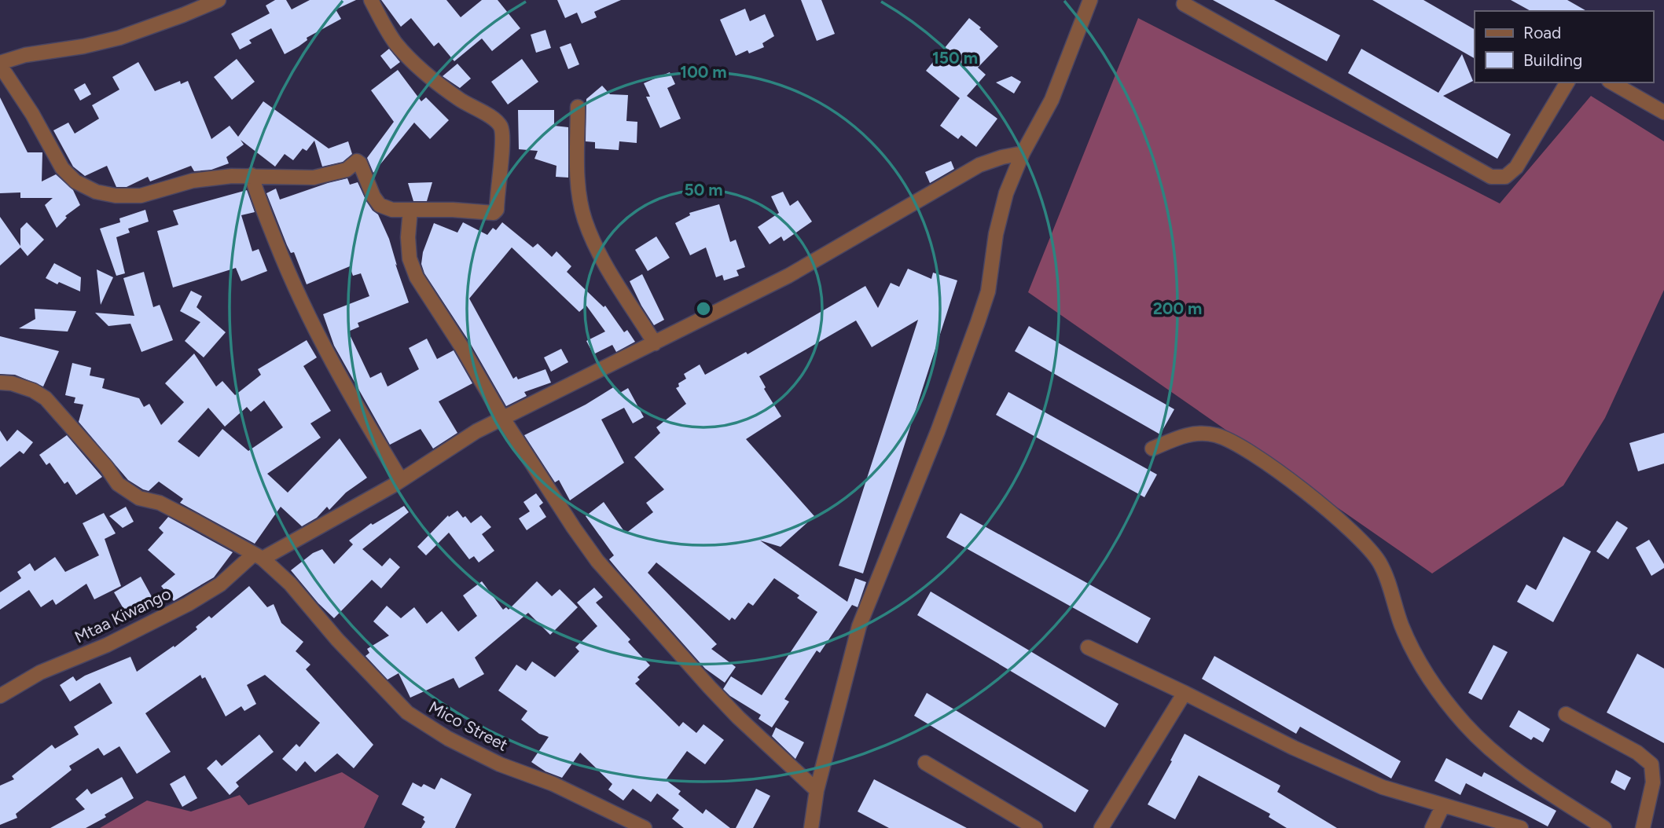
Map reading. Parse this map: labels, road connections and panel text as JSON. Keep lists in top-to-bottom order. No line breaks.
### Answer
{"streets":{"street":["Mtaa Kiwango","Mico Street"]},"crossings":[["Mtaa Kiwango","Mico Street"]],"legend":["Road","Building"],"rings":["150 m","100 m","50 m","200 m"]}
